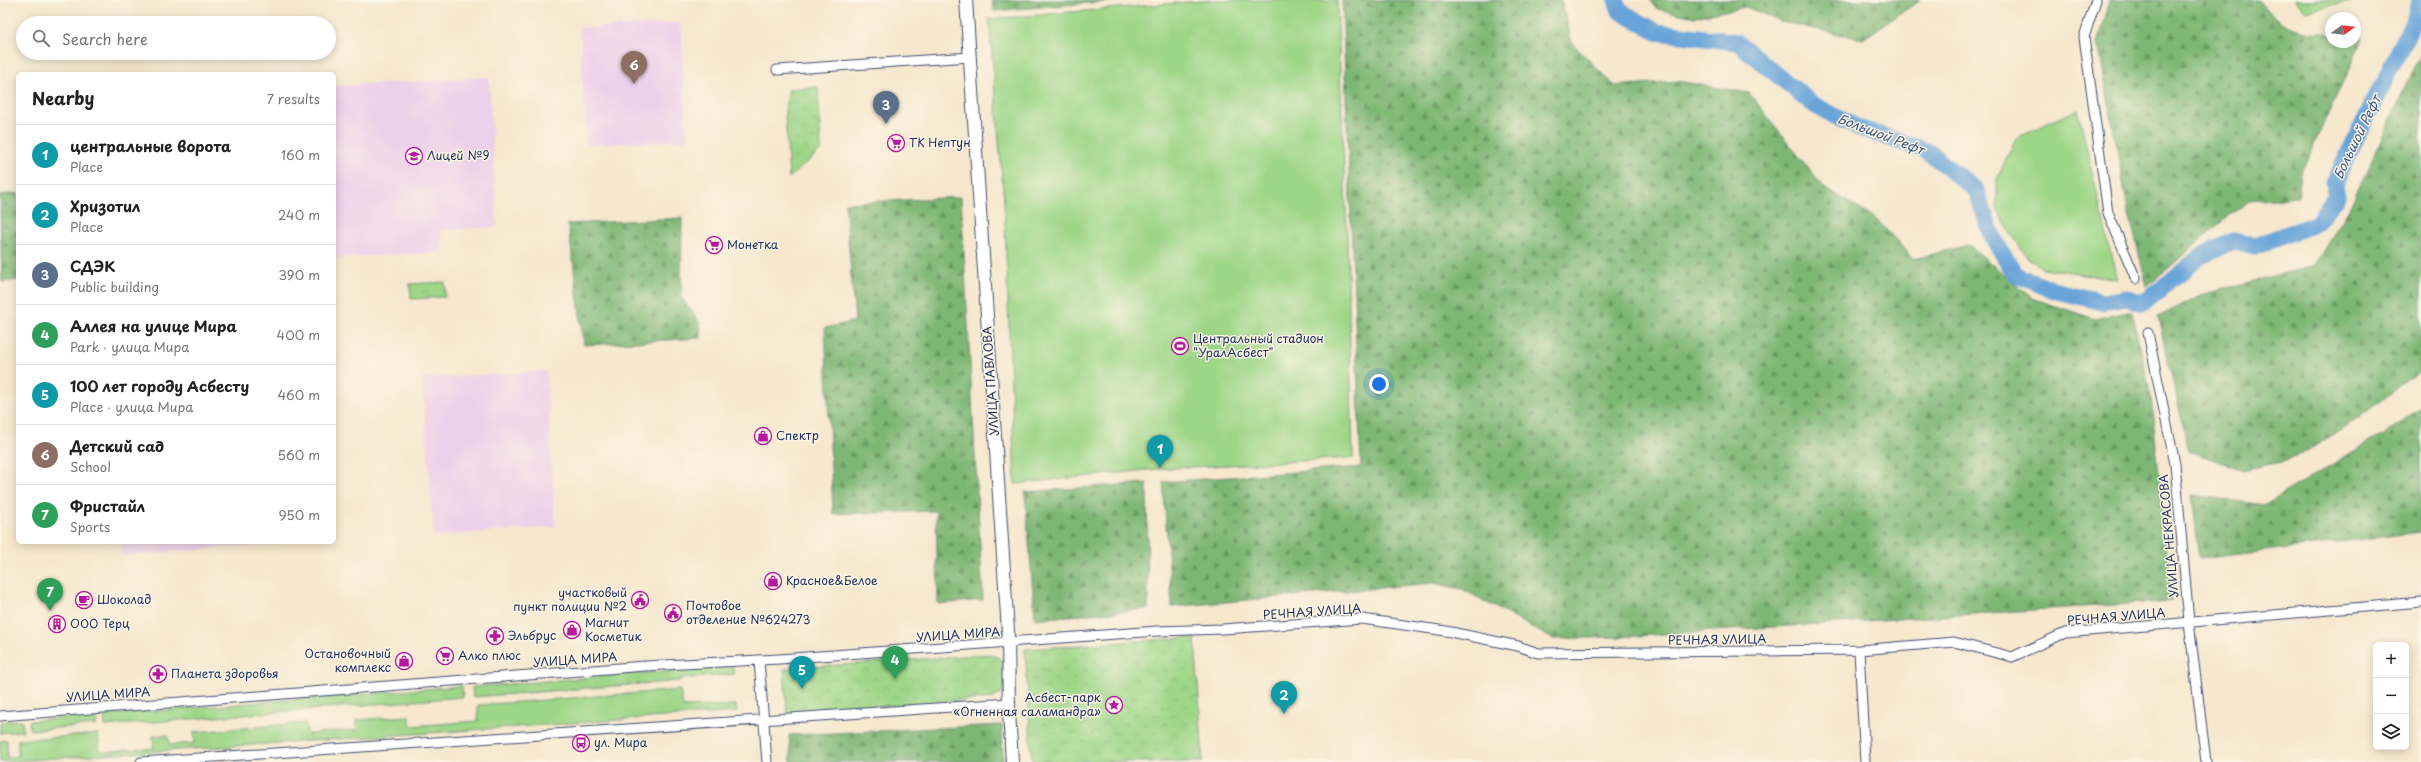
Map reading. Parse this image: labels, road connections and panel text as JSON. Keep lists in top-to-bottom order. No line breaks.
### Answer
{"streets":{"street":["УЛИЦА ПАВЛОВА","УЛИЦА НЕКРАСОВА","РЕЧНАЯ УЛИЦА","УЛИЦА МИРА"]},"crossings":[["УЛИЦА ПАВЛОВА","РЕЧНАЯ УЛИЦА"],["УЛИЦА ПАВЛОВА","УЛИЦА МИРА"],["УЛИЦА НЕКРАСОВА","РЕЧНАЯ УЛИЦА"],["РЕЧНАЯ УЛИЦА","УЛИЦА МИРА"]],"water":["Большой Рефт"],"places":{"supermarket":["ТК Нептун","Монетка","Алко плюс"],"school or university":["Лицей №9"],"sports":["Центральный стадион \"УралАсбест\""],"shop":["Спектр","Красное&Белое","Магнит Косметик","Остановочный комплекс"],"cafe":["Шоколад"],"public building":["участковый пункт полиции №2","Почтовое отделение №624273"],"building":["ООО Терц"],"pharmacy":["Эльбрус","Планета здоровья"],"place":["Асбест-парк «Огненная саламандра»"],"bus stop":["ул. Мира"]},"north":"right","page":{"search":"Search here","pins":["6","3","1","7","4","5","2"],"heading":["Nearby","7 results"],"list":[{"mark":"1","name":"центральные ворота","note":"Place","value":"160 m"},{"mark":"2","name":"Хризотил","note":"Place","value":"240 m"},{"mark":"3","name":"СДЭК","note":"Public building","value":"390 m"},{"mark":"4","name":"Аллея на улице Мира","note":"Park · улица Мира","value":"400 m"},{"mark":"5","name":"100 лет городу Асбесту","note":"Place · улица Мира","value":"460 m"},{"mark":"6","name":"Детский сад","note":"School","value":"560 m"},{"mark":"7","name":"Фристайл","note":"Sports","value":"950 m"}],"map_buttons":["+","−"]}}
